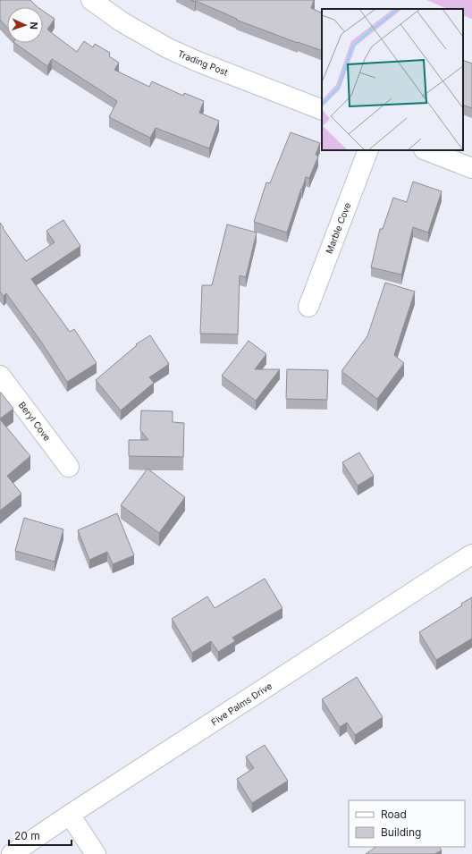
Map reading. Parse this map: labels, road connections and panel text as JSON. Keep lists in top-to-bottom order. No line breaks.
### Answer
{"streets":{"street":["Trading Post","Marble Cove","Beryl Cove","Five Palms Drive"]},"legend":["Road","Building"],"scale_bar":"20 m","north":"right"}
